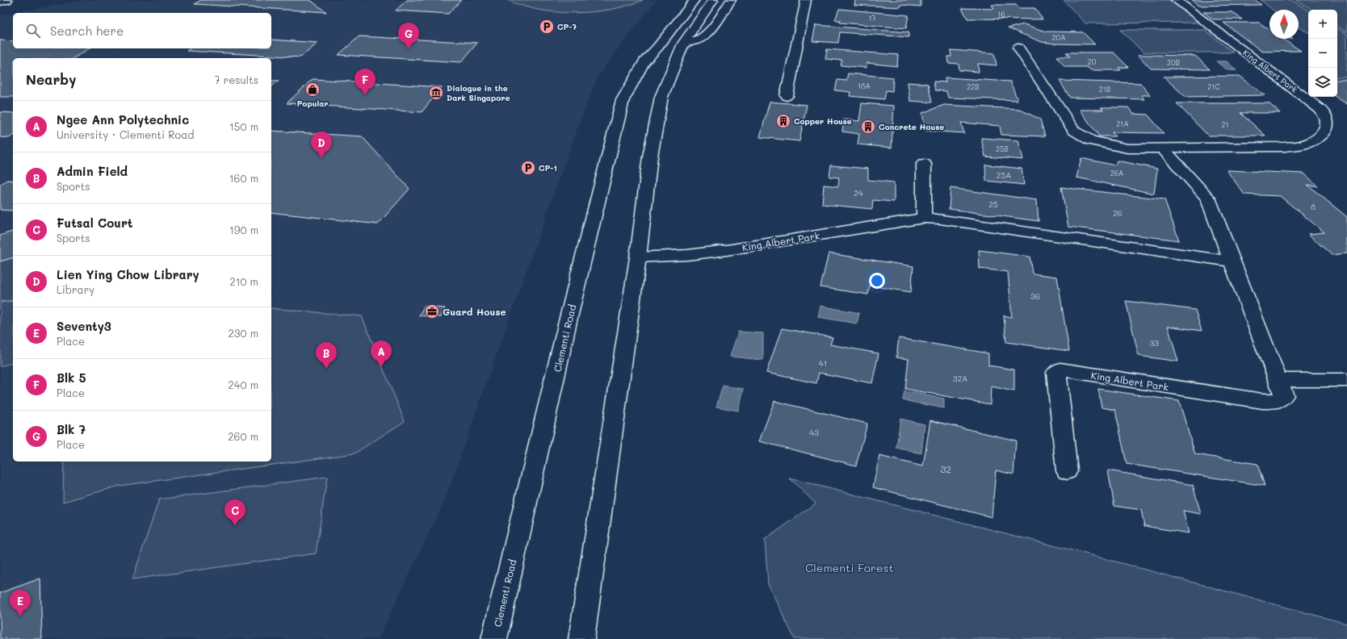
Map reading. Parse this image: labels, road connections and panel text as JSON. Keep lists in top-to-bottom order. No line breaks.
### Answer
{"streets":{"main road":["King Albert Park","Clementi Road"]},"parks":["Clementi Forest"],"places":{"parking":["CP-7","CP-1"],"shop":["Popular"],"museum":["Dialogue in the Dark Singapore"],"building":["Copper House","Concrete House"],"office":["Guard House"]},"house_numbers":["16","17","20A","20","20B","18A","22B","21C","21B","21A","21","25B","26A","25A","24","25","8","26","36","33","41","32A","43","32"],"north":"top","page":{"map_buttons":["+","−"],"search":"Search here","pins":["G","F","D","A","B","C","E"],"heading":["Nearby","7 results"],"list":[{"mark":"A","name":"Ngee Ann Polytechnic","note":"University · Clementi Road","value":"150 m"},{"mark":"B","name":"Admin Field","note":"Sports","value":"160 m"},{"mark":"C","name":"Futsal Court","note":"Sports","value":"190 m"},{"mark":"D","name":"Lien Ying Chow Library","note":"Library","value":"210 m"},{"mark":"E","name":"Seventy3","note":"Place","value":"230 m"},{"mark":"F","name":"Blk 5","note":"Place","value":"240 m"},{"mark":"G","name":"Blk 7","note":"Place","value":"260 m"}]}}
